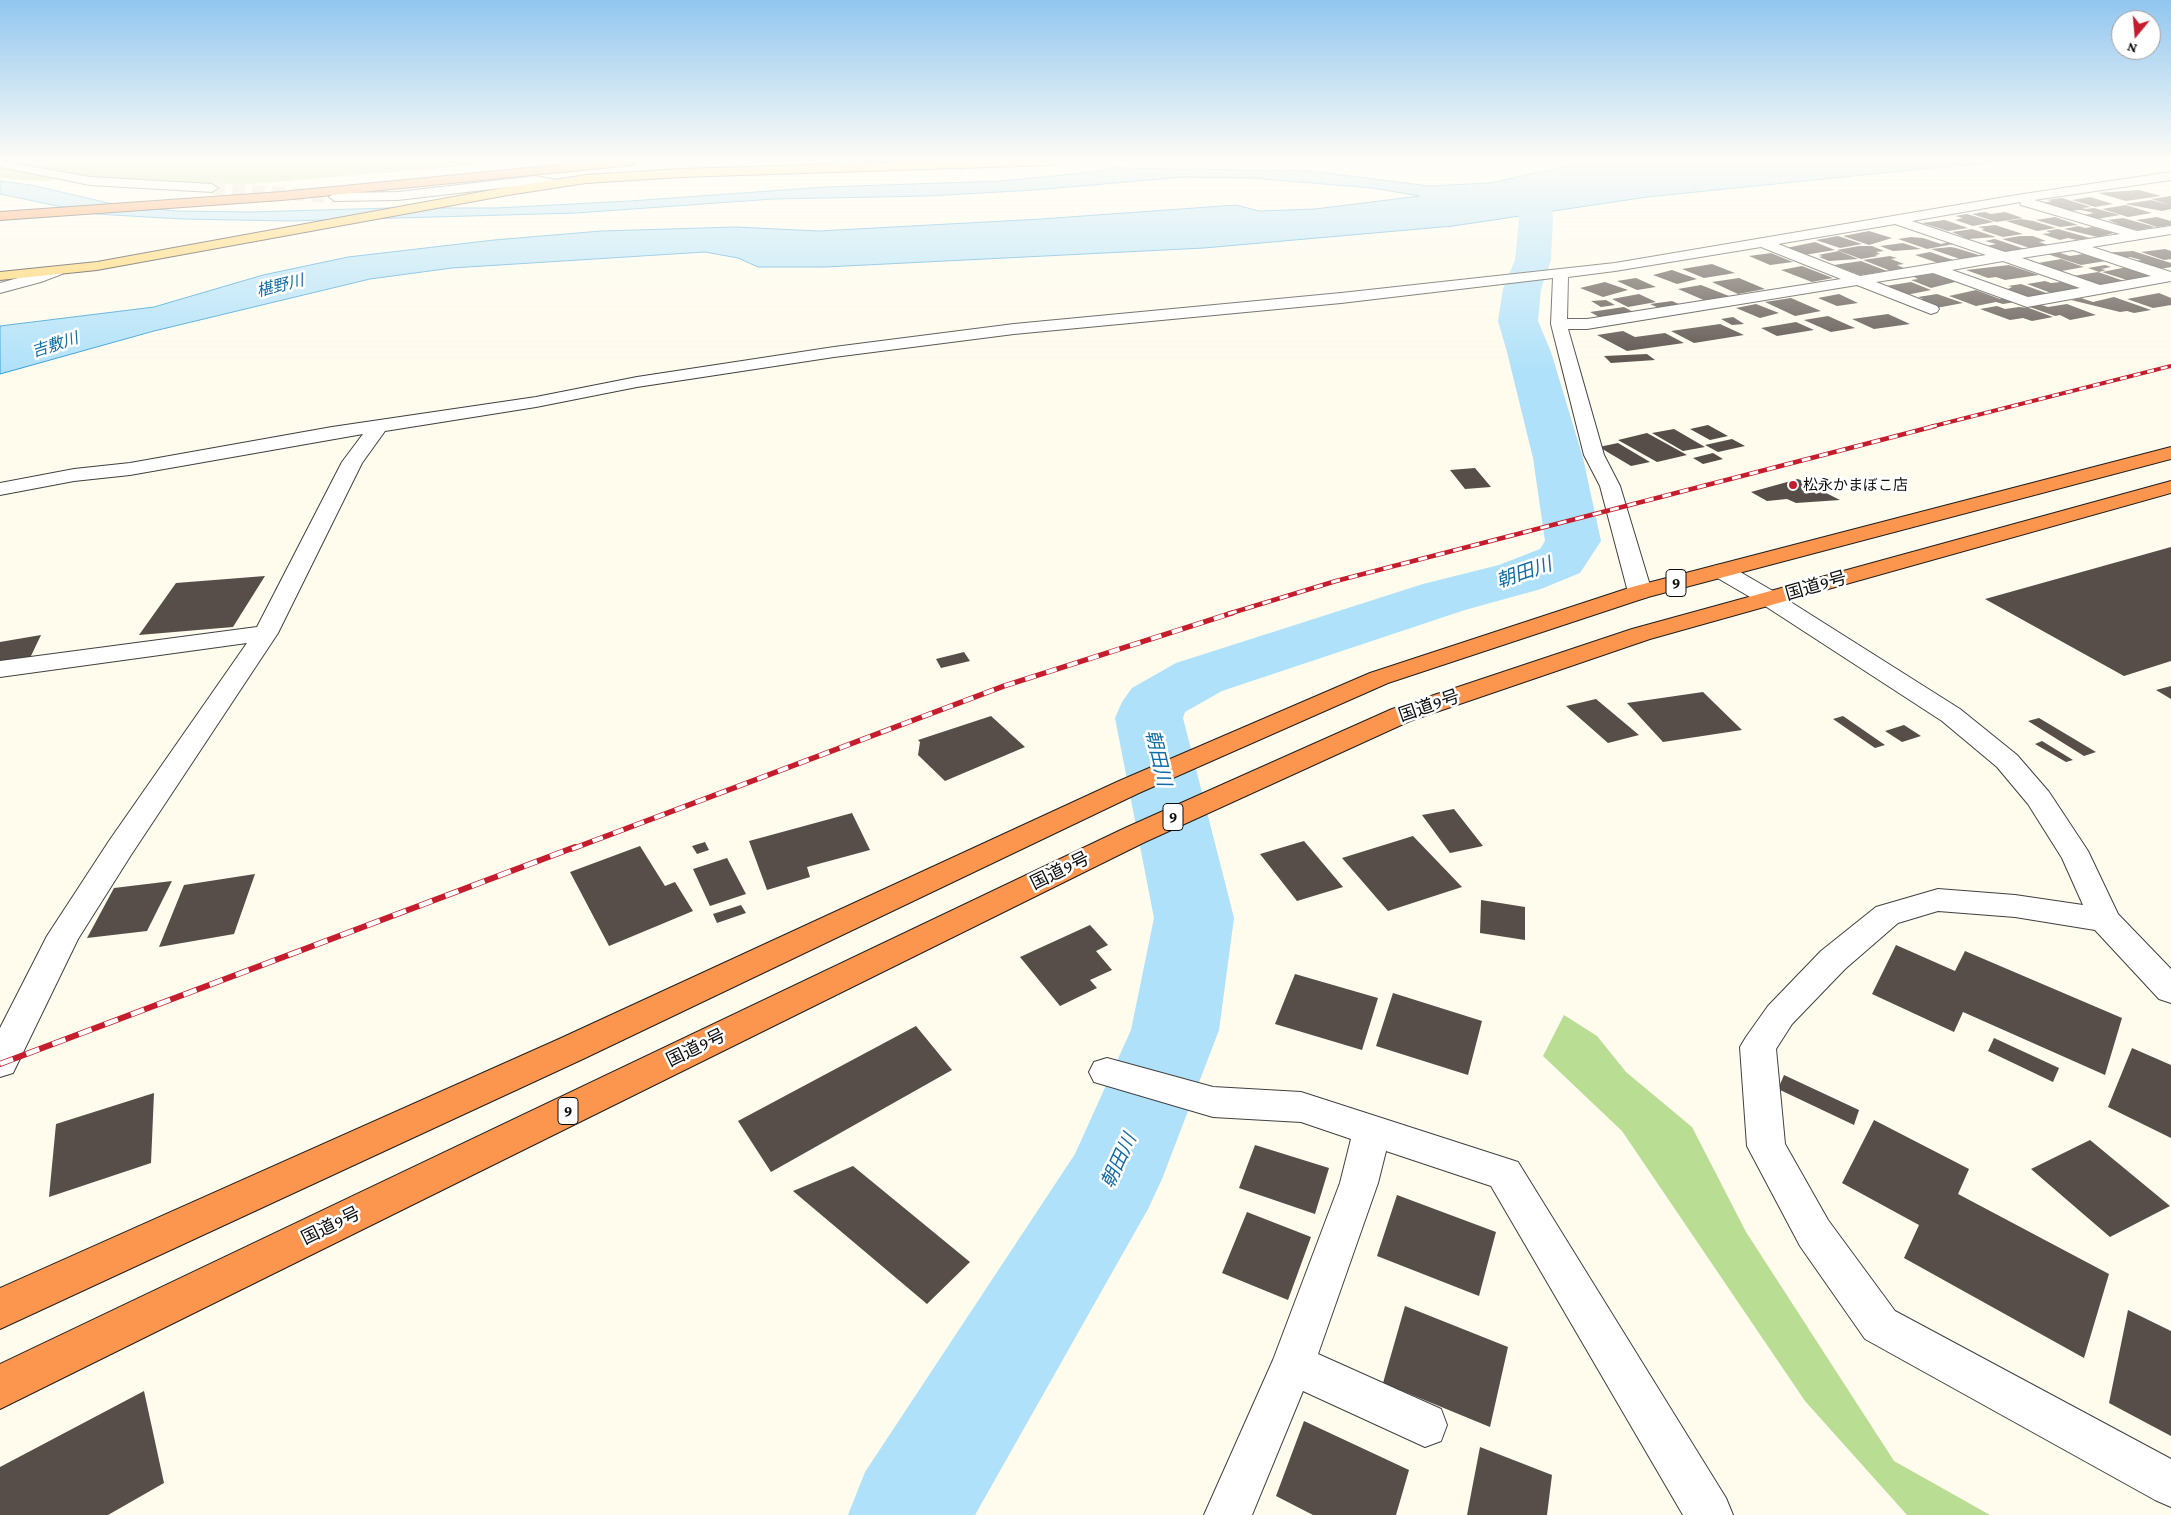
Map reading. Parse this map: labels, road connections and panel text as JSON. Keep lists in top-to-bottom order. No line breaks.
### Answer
{"streets":{"highway":["9","国道9号"]},"water":["椹野川","吉敷川","朝田川"],"places":["松永かまぼこ店"],"north":"bottom"}
